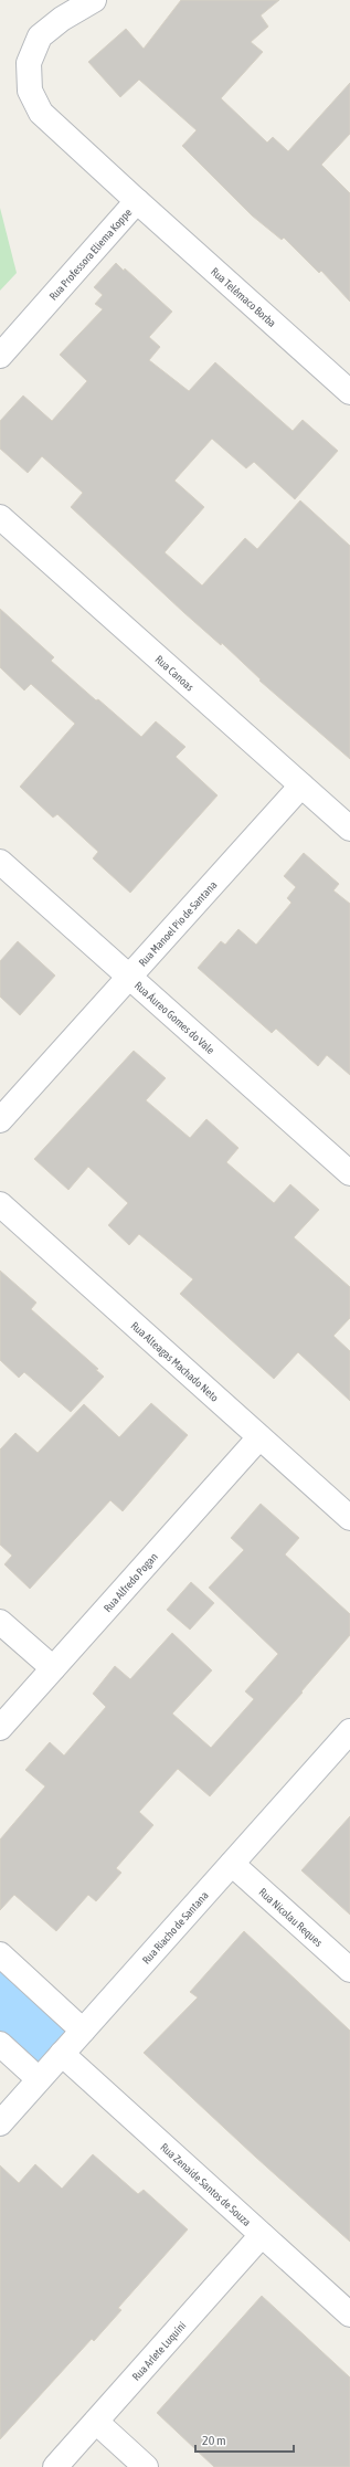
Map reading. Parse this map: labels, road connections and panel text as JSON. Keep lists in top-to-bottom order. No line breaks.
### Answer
{"streets":{"street":["Rua Professora Eliema Koppe","Rua Telêmaco Borba","Rua Canoas","Rua Manoel Pio de Santana","Rua Áureo Gomes do Vale","Rua Alteagas Machado Neto","Rua Alfredo Pogan","Rua Nicolau Reques","Rua Riacho de Santana","Rua Zenaide Santos de Souza","Rua Arlete Luquíni"]},"crossings":[["Rua Professora Eliema Koppe","Rua Telêmaco Borba"],["Rua Canoas","Rua Manoel Pio de Santana"],["Rua Manoel Pio de Santana","Rua Áureo Gomes do Vale"],["Rua Alteagas Machado Neto","Rua Alfredo Pogan"],["Rua Nicolau Reques","Rua Riacho de Santana"],["Rua Riacho de Santana","Rua Zenaide Santos de Souza"],["Rua Zenaide Santos de Souza","Rua Arlete Luquíni"]],"scale_bar":"20 m"}
